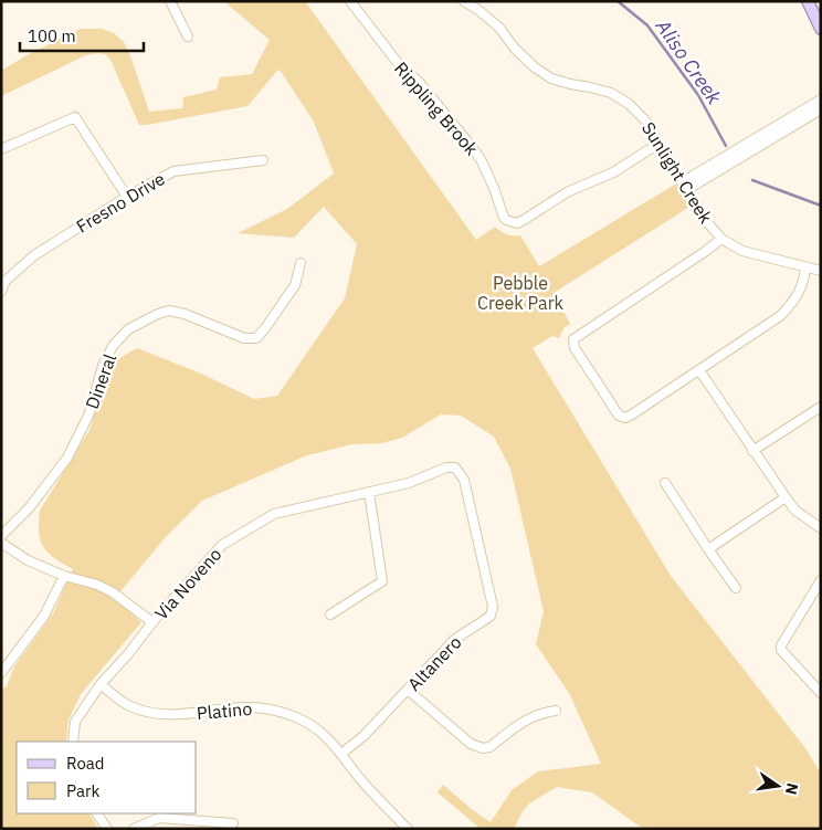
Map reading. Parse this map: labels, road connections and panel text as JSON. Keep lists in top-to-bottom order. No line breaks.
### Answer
{"streets":{"street":["Rippling Brook","Sunlight Creek","Fresno Drive","Dineral","Via Noveno","Altanero","Platino"]},"crossings":[["Rippling Brook","Sunlight Creek"],["Via Noveno","Altanero"],["Via Noveno","Platino"],["Altanero","Platino"]],"water":["Aliso Creek"],"parks":["Pebble Creek Park"],"legend":["Road","Park"],"scale_bar":"100 m","north":"right"}
